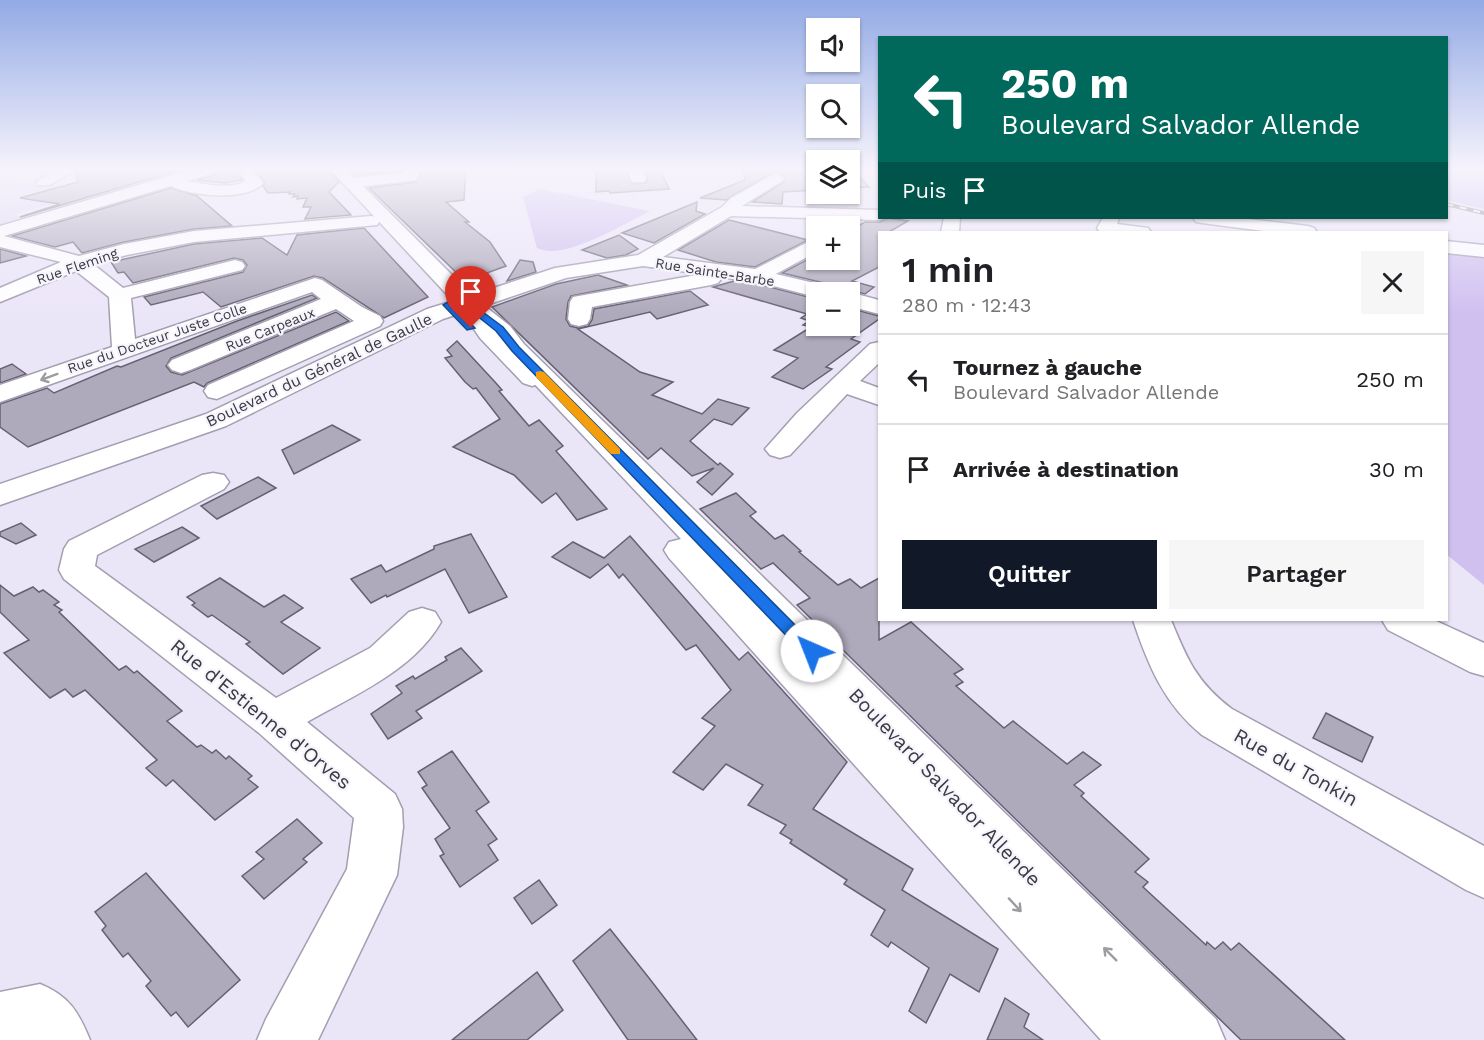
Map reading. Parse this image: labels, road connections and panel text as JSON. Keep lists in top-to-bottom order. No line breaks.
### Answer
{"streets":{"street":["Rue Fleming","Rue Sainte-Barbe","Rue Carpeaux","Rue du Docteur Juste Colle","Boulevard du Général de Gaulle","Rue d'Estienne d'Orves","Rue du Tonkin","Boulevard Salvador Allende"]},"crossings":[["Rue Sainte-Barbe","Boulevard du Général de Gaulle"],["Rue Sainte-Barbe","Boulevard Salvador Allende"],["Rue Carpeaux","Rue du Docteur Juste Colle"],["Boulevard du Général de Gaulle","Boulevard Salvador Allende"]],"page":{"map_buttons":["+","−"],"turn":["250 m","Boulevard Salvador Allende"],"then":"Puis","heading":["1 min","280 m · 12:43"],"list":[{"name":"Tournez à gauche","note":"Boulevard Salvador Allende","value":"250 m"},{"name":"Arrivée à destination","value":"30 m"}],"buttons":["Quitter","Partager"]}}
